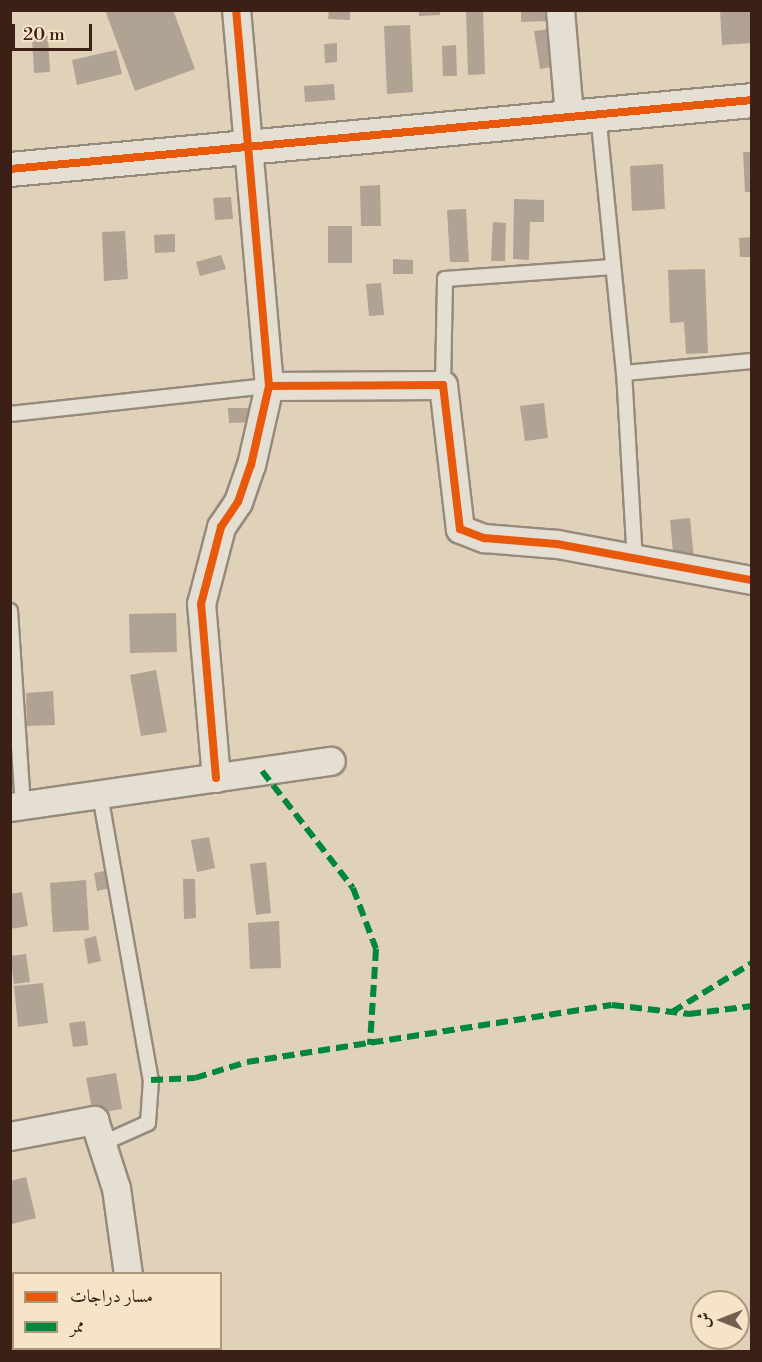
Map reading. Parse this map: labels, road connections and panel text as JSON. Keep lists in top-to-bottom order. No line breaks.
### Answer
{"legend":["مسار دراجات","ممر"],"scale_bar":"20 m","north":"left"}
